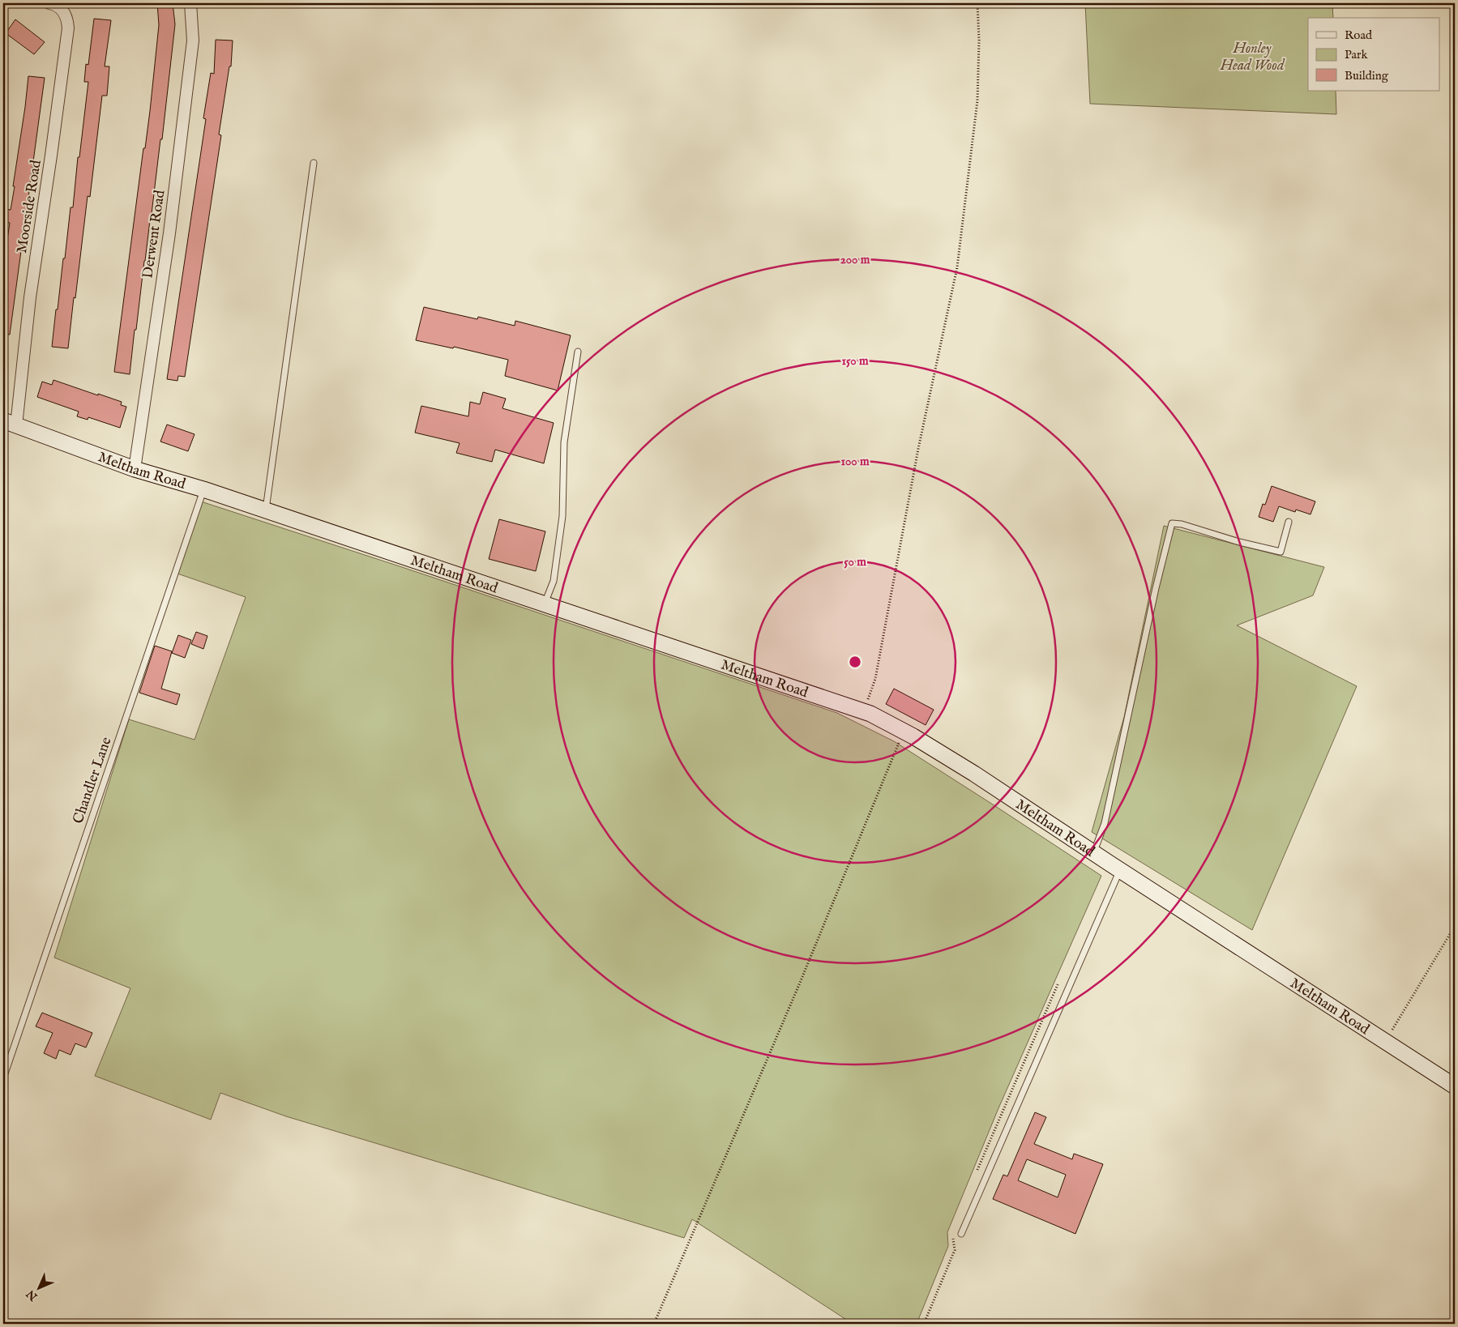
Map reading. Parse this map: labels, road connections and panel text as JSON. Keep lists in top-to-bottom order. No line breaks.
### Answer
{"streets":{"street":["Moorside Road","Derwent Road","Meltham Road"],"lane":["Chandler Lane"]},"crossings":[["Moorside Road","Meltham Road"],["Derwent Road","Meltham Road"],["Meltham Road","Chandler Lane"]],"parks":["Honley Head Wood"],"legend":["Road","Park","Building"],"north":"bottom left","rings":["200 m","150 m","100 m","50 m"]}
